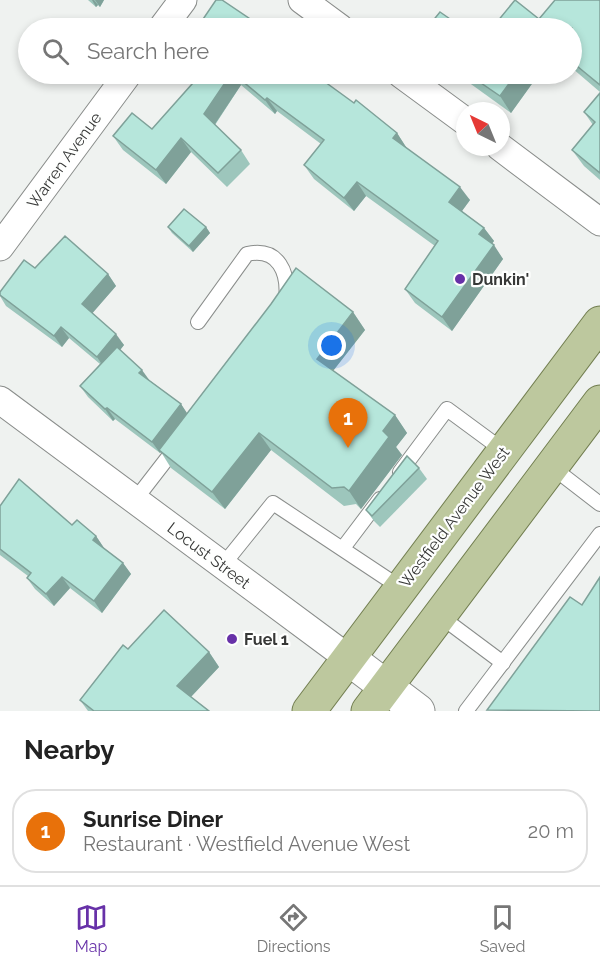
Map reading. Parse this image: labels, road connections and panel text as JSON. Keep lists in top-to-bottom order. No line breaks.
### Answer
{"streets":{"main road":["Westfield Avenue West"],"street":["Warren Avenue","Locust Street"]},"crossings":[["Westfield Avenue West","Locust Street"]],"places":["Dunkin'","Fuel 1"],"north":"top left","page":{"search":"Search here","pins":"1","heading":"Nearby","list":[{"mark":"1","name":"Sunrise Diner","note":"Restaurant · Westfield Avenue West","value":"20 m"}],"nav":["Map","Directions","Saved"]}}
